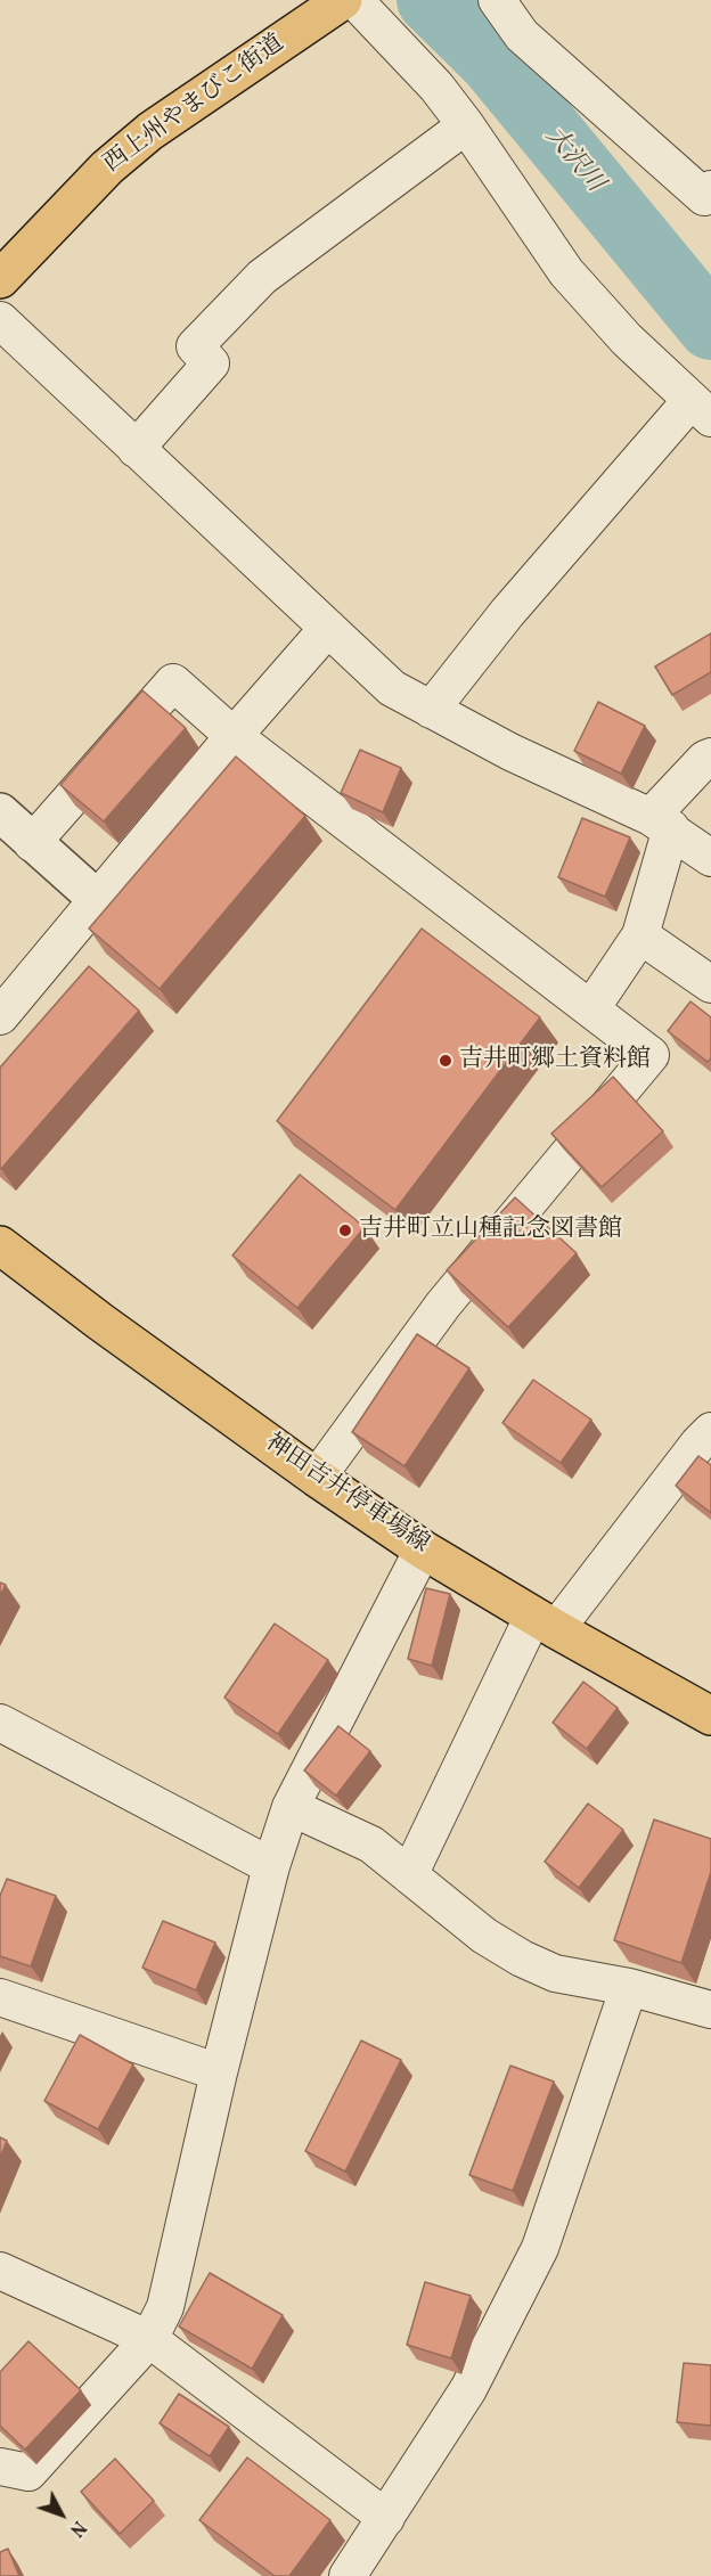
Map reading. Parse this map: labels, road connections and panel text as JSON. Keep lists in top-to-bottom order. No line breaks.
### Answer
{"streets":{"main road":["西上州やまびこ街道","神田吉井停車場線"]},"water":["大沢川"],"places":["吉井町郷土資料館","吉井町立山種記念図書館"],"north":"bottom right"}
